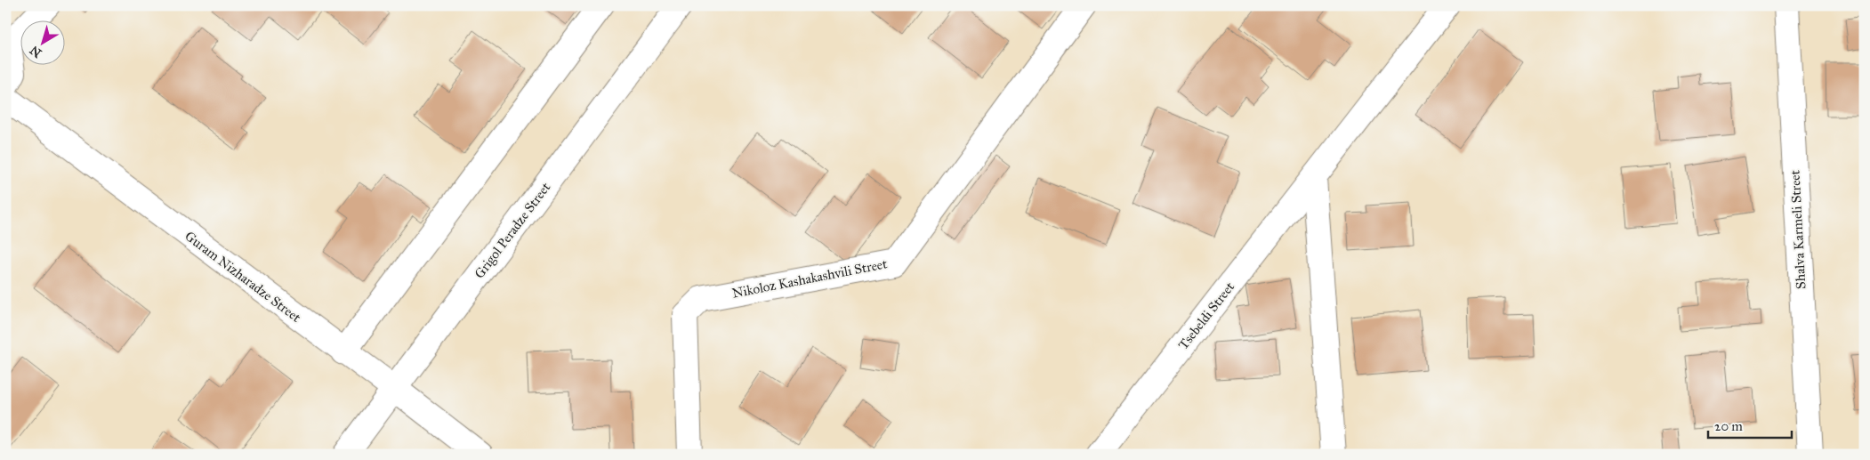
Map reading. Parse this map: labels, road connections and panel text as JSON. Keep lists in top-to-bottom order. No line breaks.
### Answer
{"streets":{"street":["Shalva Karmeli Street","Grigol Peradze Street","Guram Nizharadze Street","Nikoloz Kashakashvili Street","Tsebeldi Street"]},"crossings":[["Grigol Peradze Street","Guram Nizharadze Street"]],"scale_bar":"20 m","north":"bottom left"}
